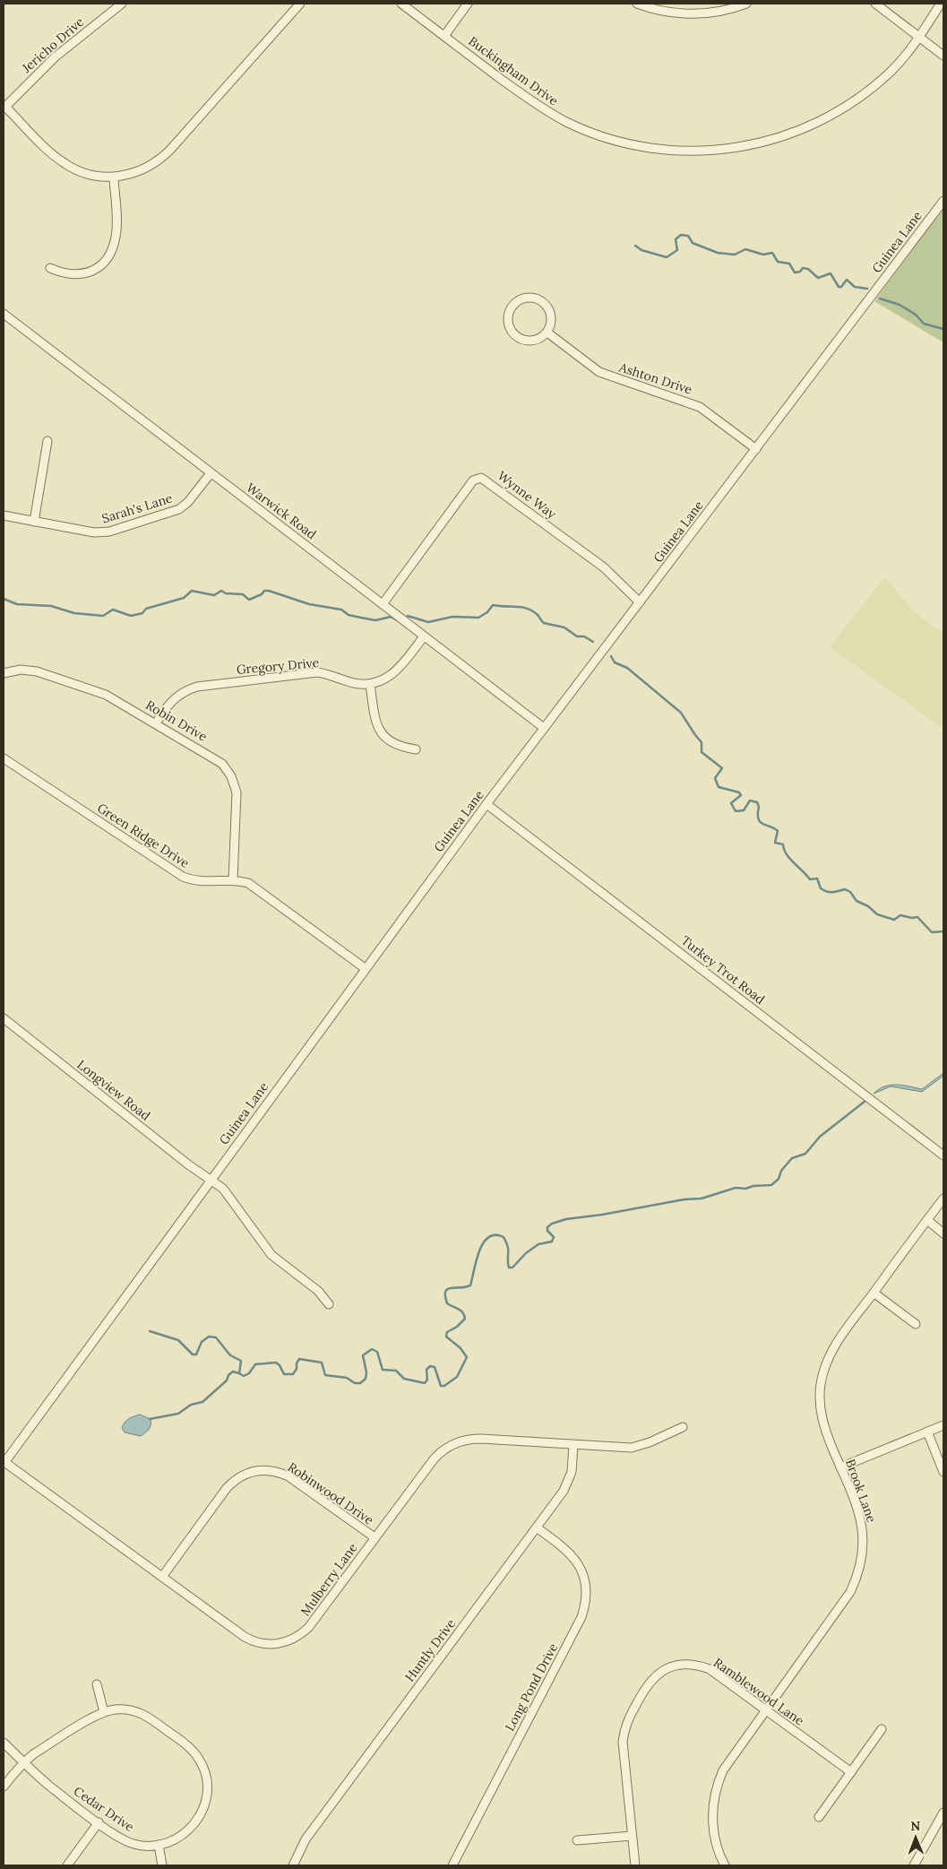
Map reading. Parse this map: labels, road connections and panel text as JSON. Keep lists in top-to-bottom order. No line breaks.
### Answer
{"streets":{"street":["Jericho Drive","Buckingham Drive","Guinea Lane","Ashton Drive","Wynne Way","Sarah's Lane","Warwick Road","Gregory Drive","Robin Drive","Green Ridge Drive","Turkey Trot Road","Longview Road","Brook Lane","Robinwood Drive","Mulberry Lane","Huntly Drive","Long Pond Drive","Ramblewood Lane","Cedar Drive"]},"crossings":[["Guinea Lane","Ashton Drive"],["Guinea Lane","Wynne Way"],["Guinea Lane","Warwick Road"],["Guinea Lane","Green Ridge Drive"],["Guinea Lane","Turkey Trot Road"],["Guinea Lane","Longview Road"],["Guinea Lane","Mulberry Lane"],["Wynne Way","Warwick Road"],["Sarah's Lane","Warwick Road"],["Gregory Drive","Robin Drive"],["Robin Drive","Green Ridge Drive"],["Brook Lane","Ramblewood Lane"],["Robinwood Drive","Mulberry Lane"],["Mulberry Lane","Huntly Drive"],["Huntly Drive","Long Pond Drive"]],"north":"top"}
